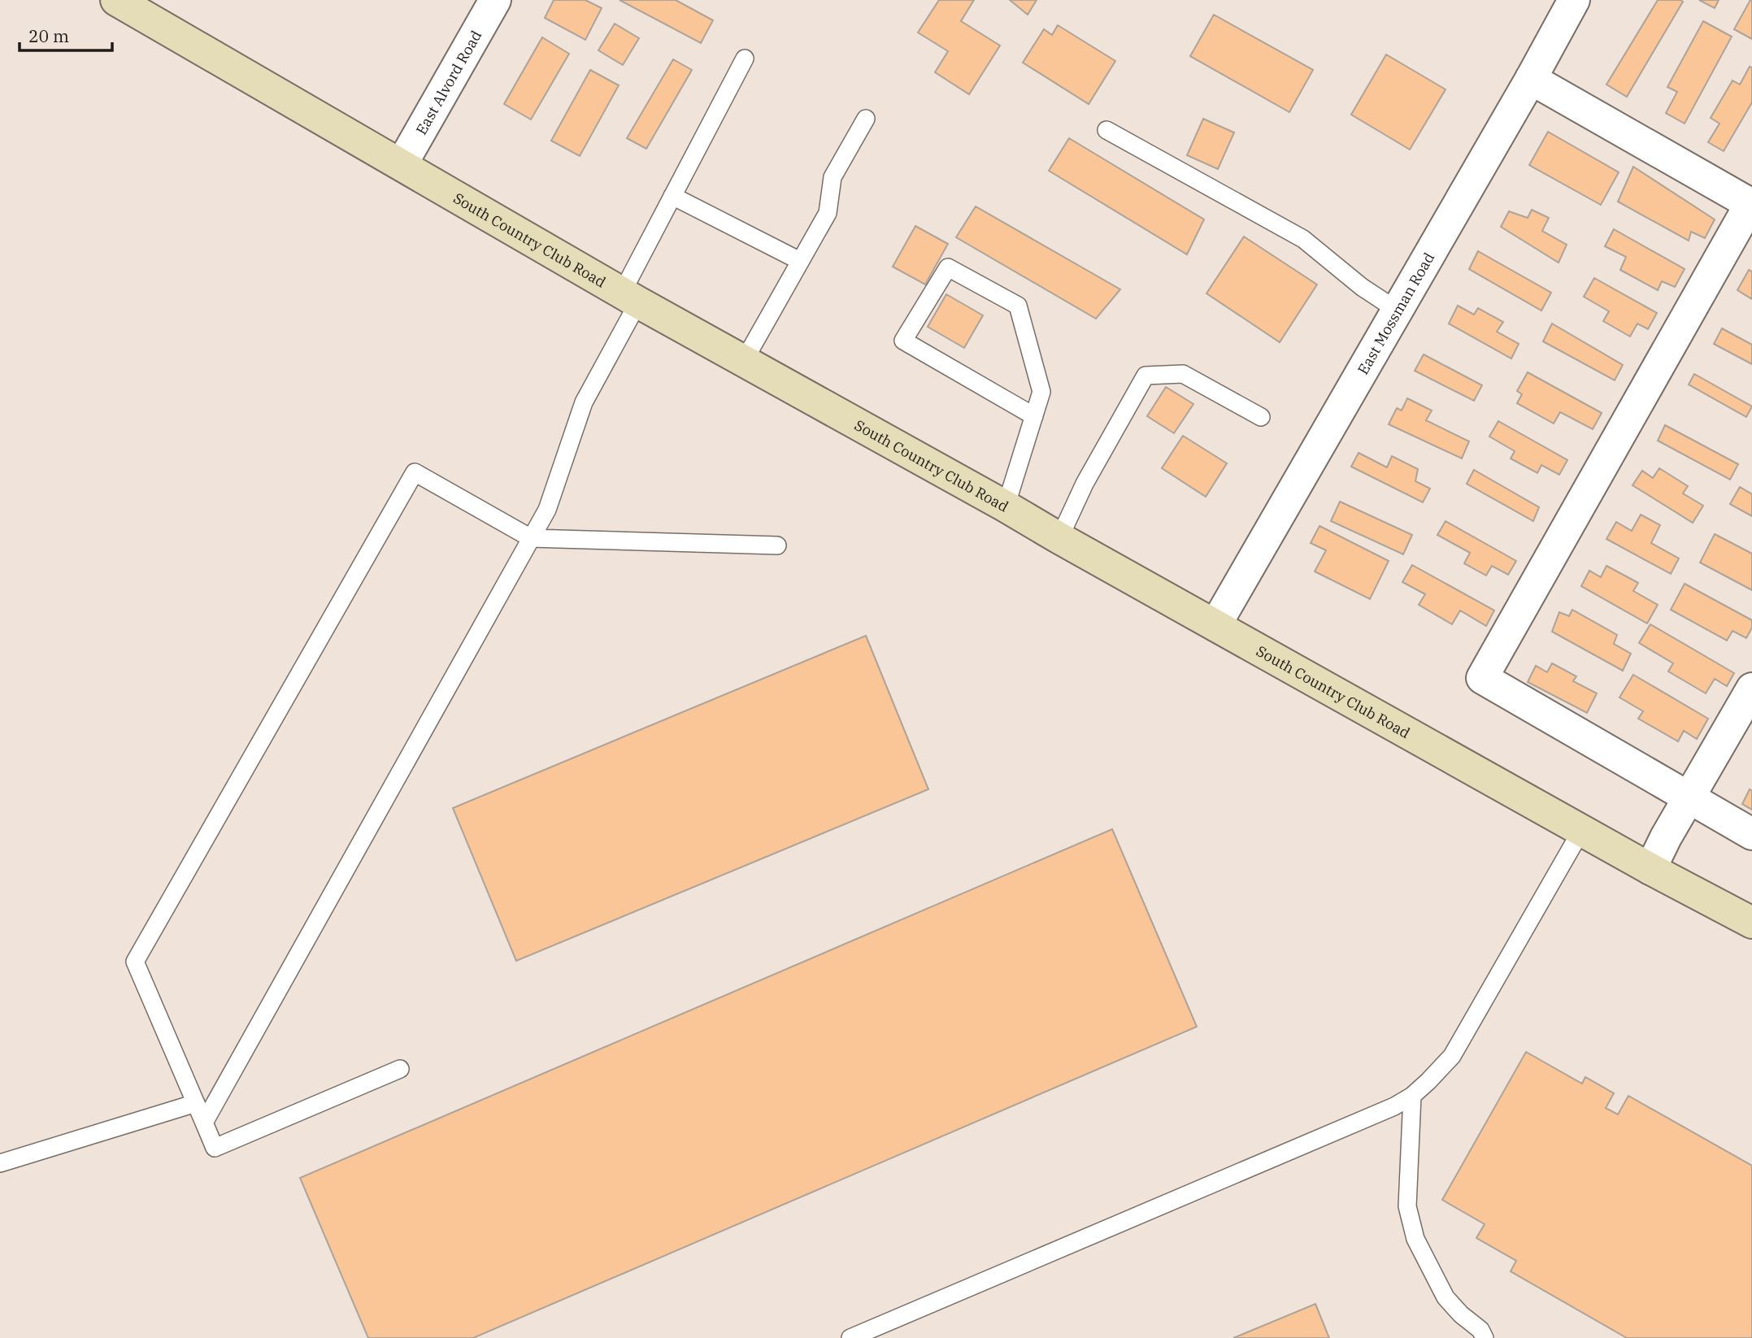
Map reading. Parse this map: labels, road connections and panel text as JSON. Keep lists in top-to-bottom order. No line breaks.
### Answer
{"streets":{"street":["East Alvord Road","South Country Club Road","East Mossman Road"]},"crossings":[["East Alvord Road","South Country Club Road"],["South Country Club Road","East Mossman Road"]],"scale_bar":"20 m"}
